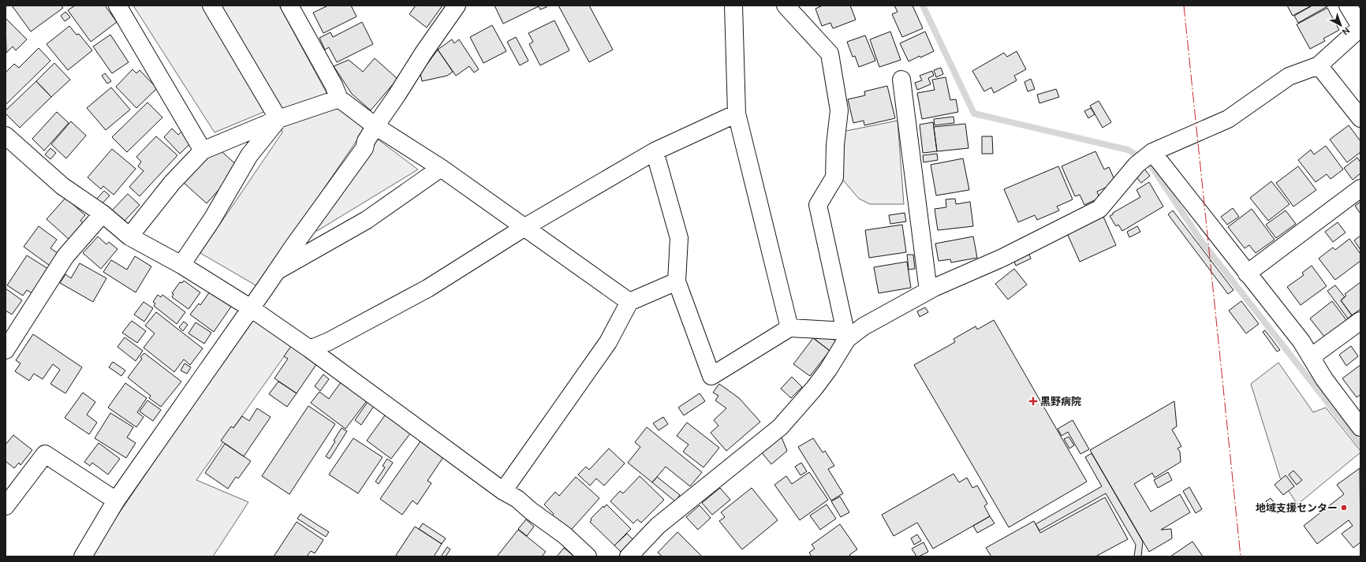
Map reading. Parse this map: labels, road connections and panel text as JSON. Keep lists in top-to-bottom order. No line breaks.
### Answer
{"places":{"health":["黒野病院"],"other":["地域支援センター"]},"north":"bottom right"}
